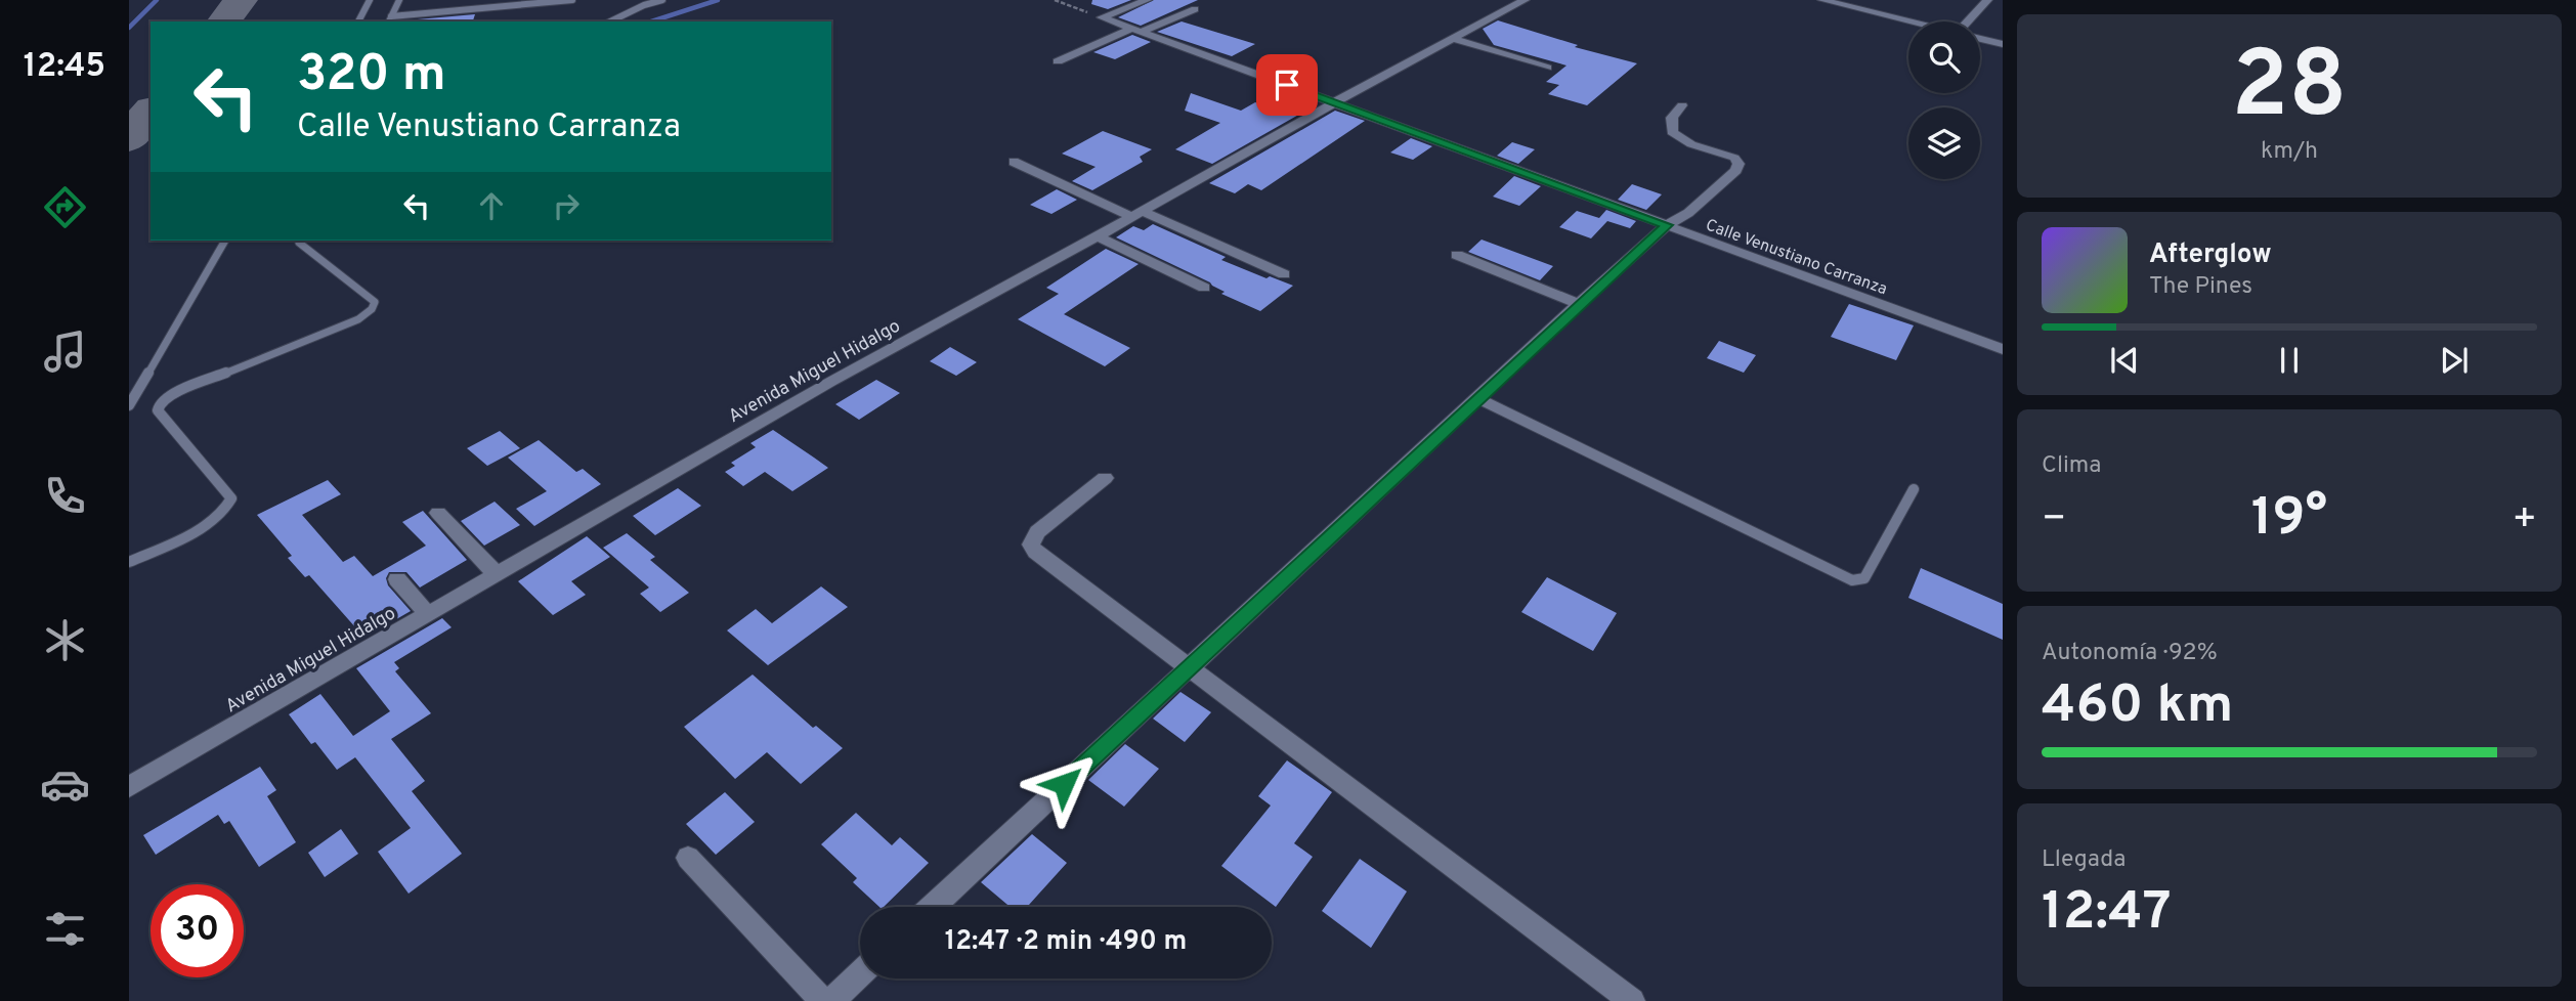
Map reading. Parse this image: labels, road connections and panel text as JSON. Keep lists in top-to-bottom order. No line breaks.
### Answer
{"streets":{"street":["Calle Venustiano Carranza","Avenida Miguel Hidalgo"]},"crossings":[["Calle Venustiano Carranza","Avenida Miguel Hidalgo"]],"page":{"tabs":"12:45","tile":[["28","km/h"],"Clima",["Autonomía · 92%","460 km"],["Llegada","12:47"]],"turn":["320 m","Calle Venustiano Carranza"],"song":["Afterglow","The Pines"],"heat":["−","19°","+"],"limit":"30","trip":"12:47 · 2 min · 490 m"}}
